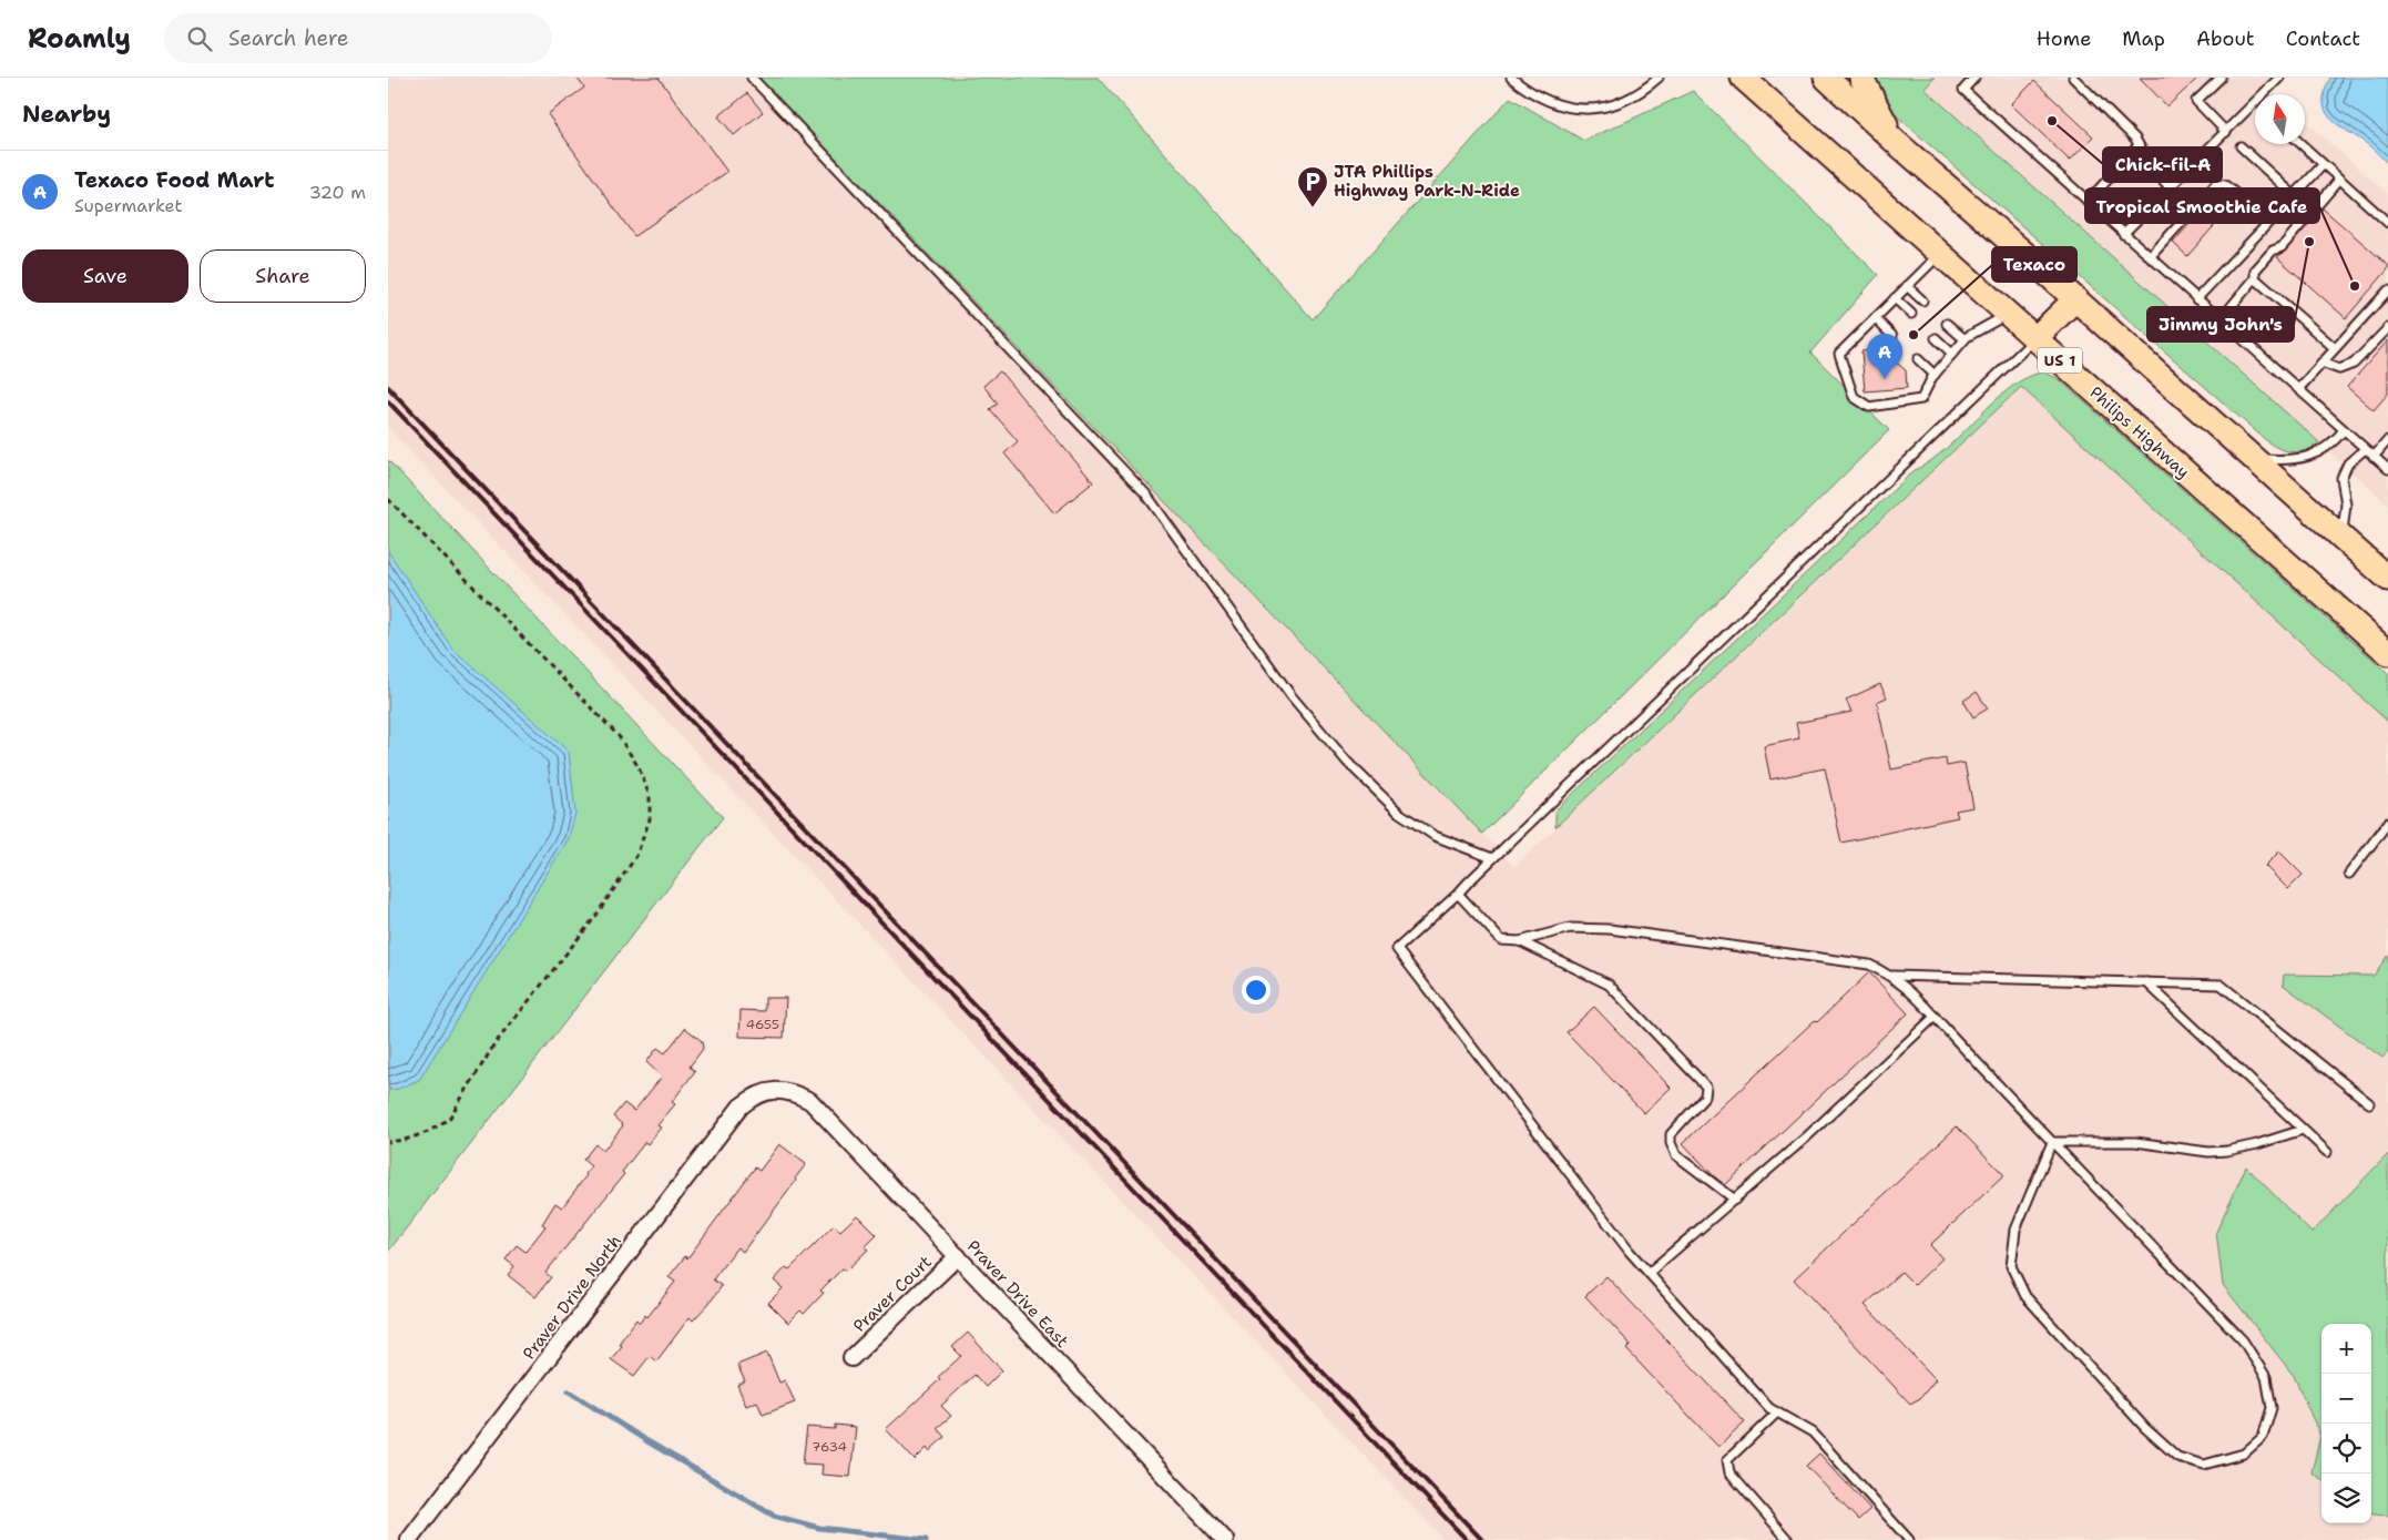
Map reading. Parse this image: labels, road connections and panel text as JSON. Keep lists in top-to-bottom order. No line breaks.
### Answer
{"streets":{"main road":["US 1","Philips Highway"],"street":["Praver Court","Praver Drive East","Praver Drive North"]},"crossings":[["Praver Court","Praver Drive East"],["Praver Drive East","Praver Drive North"]],"places":{"other":["Chick-fil-A","Jimmy John's","Tropical Smoothie Cafe","Texaco"],"parking":["JTA Phillips Highway Park-N-Ride"]},"house_numbers":["4655","7634"],"north":"top","page":{"header":"Roamly","search":"Search here","nav":["Home","Map","About","Contact"],"heading":"Nearby","list":[{"mark":"A","name":"Texaco Food Mart","note":"Supermarket","value":"320 m"}],"buttons":["Save","Share"],"pins":"A","map_buttons":["+","−"]}}
